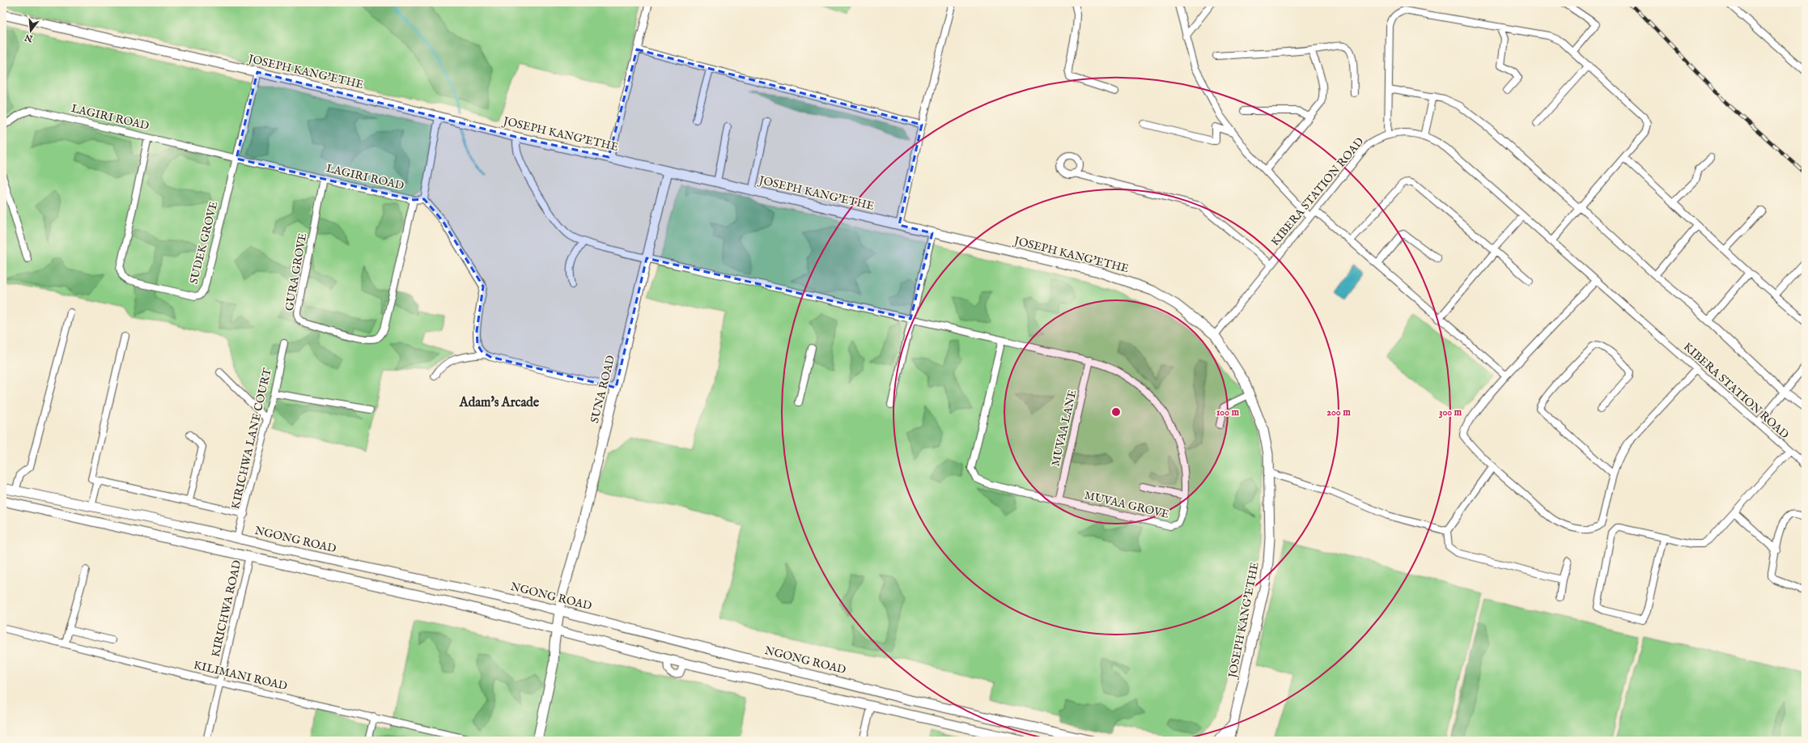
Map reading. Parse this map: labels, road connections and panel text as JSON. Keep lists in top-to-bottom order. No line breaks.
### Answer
{"streets":{"street":["JOSEPH KANG'ETHE","LAGIRI ROAD","KIBERA STATION ROAD","SUDEK GROVE","GURA GROVE","SUNA ROAD","MUVAA LANE","KIRICHWA LANE COURT","MUVAA GROVE","NGONG ROAD","KIRICHWA ROAD","KILIMANI ROAD"]},"crossings":[["JOSEPH KANG'ETHE","KIBERA STATION ROAD"],["JOSEPH KANG'ETHE","SUDEK GROVE"],["JOSEPH KANG'ETHE","SUNA ROAD"],["LAGIRI ROAD","SUDEK GROVE"],["LAGIRI ROAD","GURA GROVE"],["SUNA ROAD","NGONG ROAD"],["MUVAA LANE","MUVAA GROVE"],["KIRICHWA LANE COURT","NGONG ROAD"],["KIRICHWA ROAD","KILIMANI ROAD"]],"districts":["Adam's Arcade"],"north":"bottom","rings":["100 m","200 m","300 m"]}
